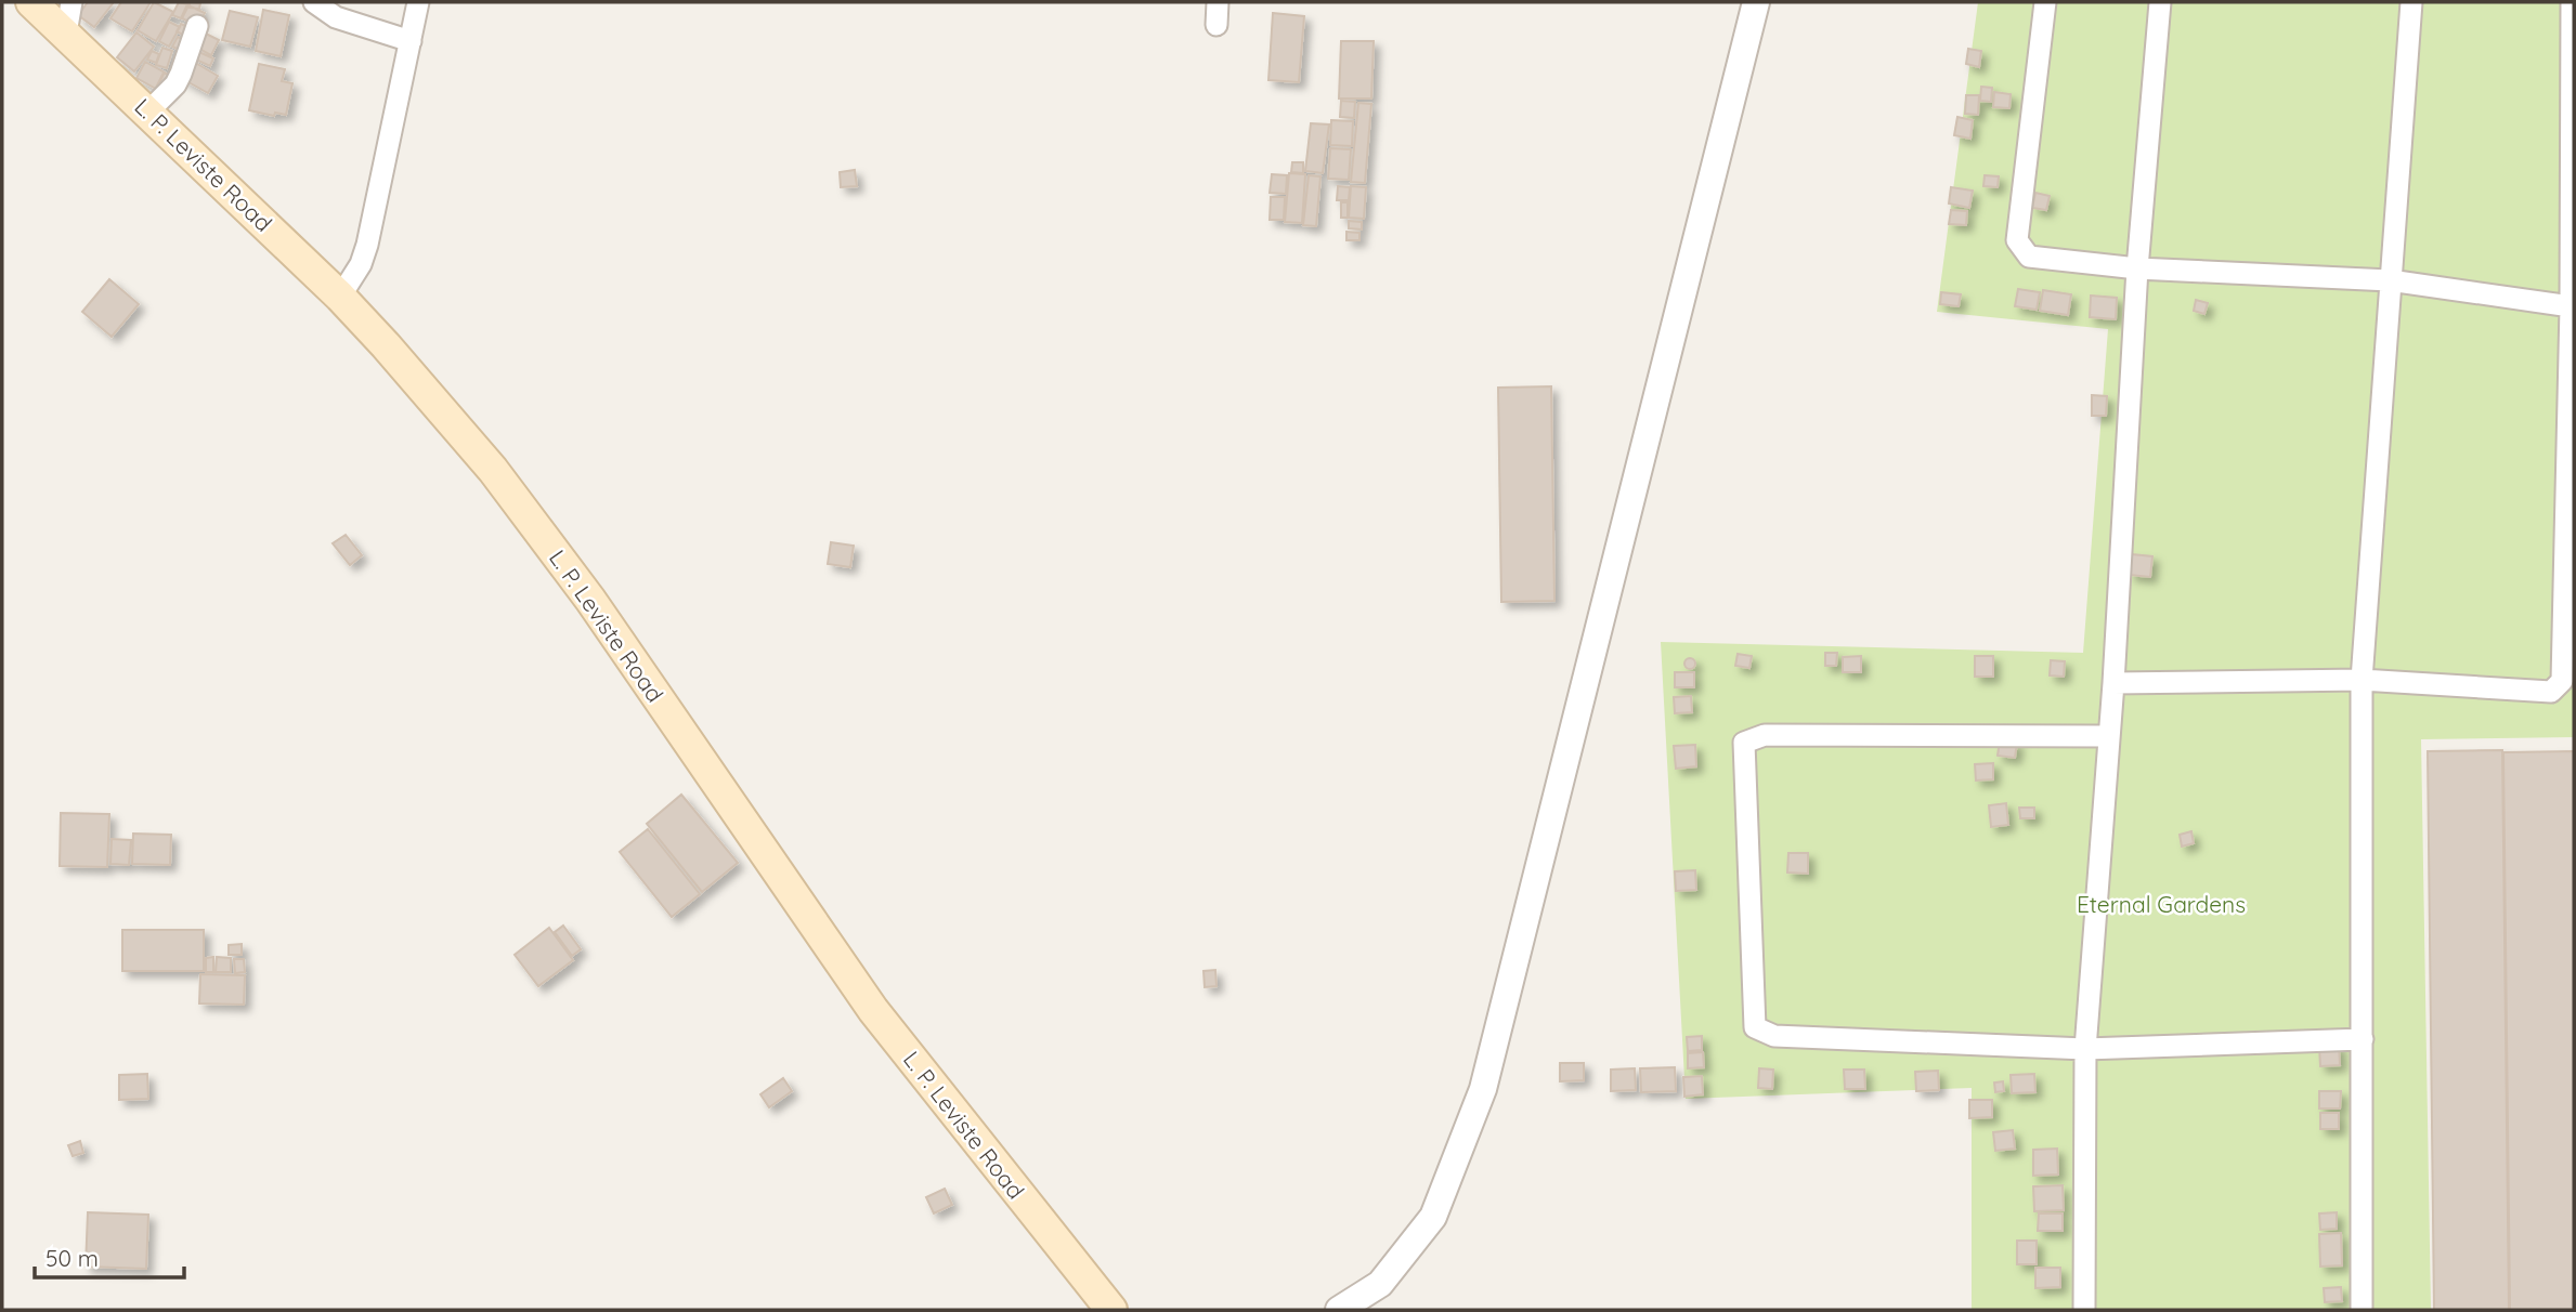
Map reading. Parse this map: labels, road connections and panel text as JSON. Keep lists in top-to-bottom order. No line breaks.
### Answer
{"streets":{"main road":["L. P. Leviste Road"]},"parks":["Eternal Gardens"],"scale_bar":"50 m"}
